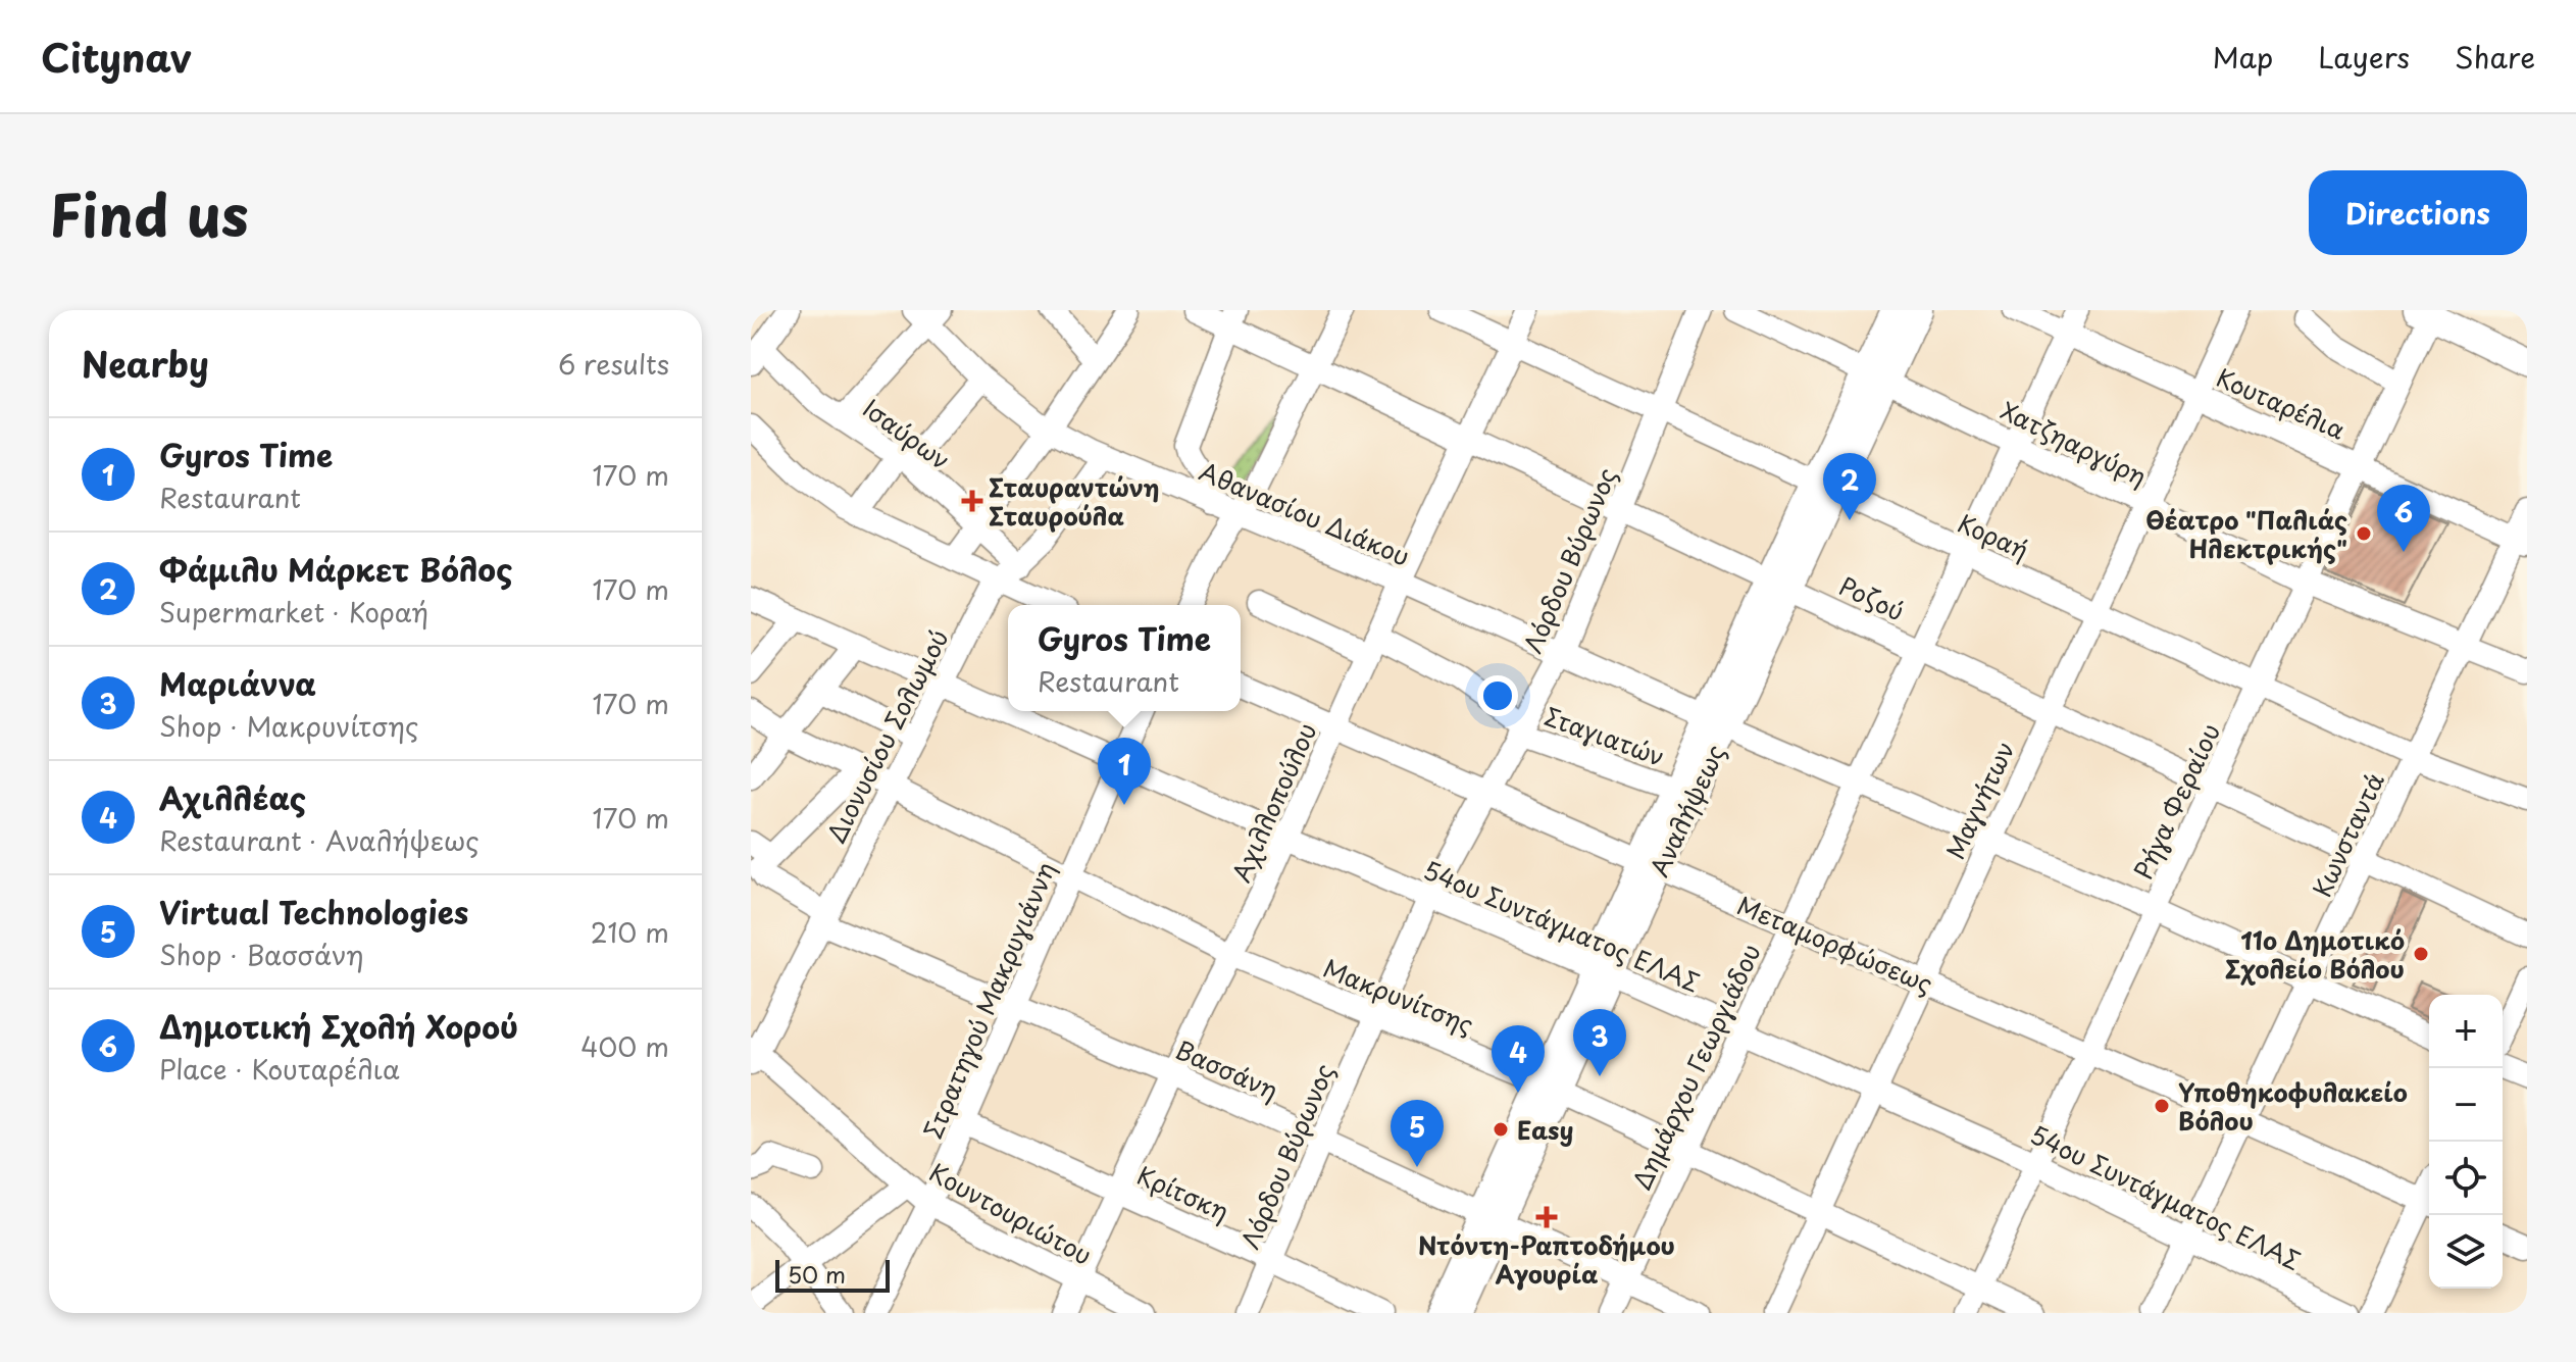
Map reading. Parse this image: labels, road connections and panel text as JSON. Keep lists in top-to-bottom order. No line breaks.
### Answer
{"streets":{"main road":["Αναλήψεως"],"street":["Κουταρέλια","Ισαύρων","Χατζηαργύρη","Αθανασίου Διάκου","Κοραή","Λόρδου Βύρωνος","Ροζού","Διονυσίου Σολωμού","Σταγιατών","Μαγνήτων","Ρήγα Φεραίου","Αχιλλοπούλου","Κωνσταντά","54ου Συντάγματος ΕΛΑΣ","Μεταμορφώσεως","Μακρυνίτσης","Στρατηγού Μακρυγιάννη","Δημάρχου Γεωργιάδου","Βασσάνη","Κρίτσκη","Κουντουριώτου"]},"crossings":[["Κουταρέλια","Μαγνήτων"],["Κουταρέλια","Ρήγα Φεραίου"],["Κουταρέλια","Κωνσταντά"],["Κουταρέλια","Δημάρχου Γεωργιάδου"],["Ισαύρων","Διονυσίου Σολωμού"],["Χατζηαργύρη","Μαγνήτων"],["Χατζηαργύρη","Ρήγα Φεραίου"],["Χατζηαργύρη","Αναλήψεως"],["Χατζηαργύρη","Κωνσταντά"],["Χατζηαργύρη","Δημάρχου Γεωργιάδου"],["Αθανασίου Διάκου","Λόρδου Βύρωνος"],["Αθανασίου Διάκου","Διονυσίου Σολωμού"],["Αθανασίου Διάκου","Μαγνήτων"],["Αθανασίου Διάκου","Ρήγα Φεραίου"],["Αθανασίου Διάκου","Αχιλλοπούλου"],["Αθανασίου Διάκου","Αναλήψεως"],["Αθανασίου Διάκου","Κωνσταντά"],["Αθανασίου Διάκου","Δημάρχου Γεωργιάδου"],["Κοραή","Λόρδου Βύρωνος"],["Κοραή","Μαγνήτων"],["Κοραή","Ρήγα Φεραίου"],["Κοραή","Αχιλλοπούλου"],["Κοραή","Αναλήψεως"],["Κοραή","Κωνσταντά"],["Κοραή","Δημάρχου Γεωργιάδου"],["Λόρδου Βύρωνος","Ροζού"],["Λόρδου Βύρωνος","Σταγιατών"],["Λόρδου Βύρωνος","54ου Συντάγματος ΕΛΑΣ"],["Λόρδου Βύρωνος","Μεταμορφώσεως"],["Λόρδου Βύρωνος","Μακρυνίτσης"],["Λόρδου Βύρωνος","Βασσάνη"],["Λόρδου Βύρωνος","Κρίτσκη"],["Ροζού","Μαγνήτων"],["Ροζού","Ρήγα Φεραίου"],["Ροζού","Αχιλλοπούλου"],["Ροζού","Αναλήψεως"],["Ροζού","Κωνσταντά"],["Ροζού","Δημάρχου Γεωργιάδου"],["Διονυσίου Σολωμού","54ου Συντάγματος ΕΛΑΣ"],["Διονυσίου Σολωμού","Μακρυνίτσης"],["Διονυσίου Σολωμού","Βασσάνη"],["Διονυσίου Σολωμού","Κουντουριώτου"],["Σταγιατών","Αχιλλοπούλου"],["Σταγιατών","Αναλήψεως"],["Μαγνήτων","54ου Συντάγματος ΕΛΑΣ"],["Μαγνήτων","Μεταμορφώσεως"],["Μαγνήτων","Μακρυνίτσης"],["Ρήγα Φεραίου","54ου Συντάγματος ΕΛΑΣ"],["Ρήγα Φεραίου","Μεταμορφώσεως"],["Ρήγα Φεραίου","Μακρυνίτσης"],["Αχιλλοπούλου","54ου Συντάγματος ΕΛΑΣ"],["Αχιλλοπούλου","Μεταμορφώσεως"],["Αχιλλοπούλου","Μακρυνίτσης"],["Αχιλλοπούλου","Βασσάνη"],["Αχιλλοπούλου","Κρίτσκη"],["Αχιλλοπούλου","Κουντουριώτου"],["Αναλήψεως","54ου Συντάγματος ΕΛΑΣ"],["Αναλήψεως","Μεταμορφώσεως"],["Αναλήψεως","Μακρυνίτσης"],["Αναλήψεως","Βασσάνη"],["Κωνσταντά","54ου Συντάγματος ΕΛΑΣ"],["Κωνσταντά","Μεταμορφώσεως"],["54ου Συντάγματος ΕΛΑΣ","Στρατηγού Μακρυγιάννη"],["54ου Συντάγματος ΕΛΑΣ","Δημάρχου Γεωργιάδου"],["Μεταμορφώσεως","Δημάρχου Γεωργιάδου"],["Μακρυνίτσης","Στρατηγού Μακρυγιάννη"],["Μακρυνίτσης","Δημάρχου Γεωργιάδου"],["Στρατηγού Μακρυγιάννη","Βασσάνη"],["Στρατηγού Μακρυγιάννη","Κρίτσκη"],["Στρατηγού Μακρυγιάννη","Κουντουριώτου"],["Δημάρχου Γεωργιάδου","Βασσάνη"]],"places":{"health":["Σταυραντώνη Σταυρούλα","Ντόντη-Ραπτοδήμου Αγουρία"],"other":["Θέατρο \"Παλιάς Ηλεκτρικής\"","11ο Δημοτικό Σχολείο Βόλου","Υποθηκοφυλακείο Βόλου","Easy"]},"scale_bar":"50 m","page":{"header":"Citynav","nav":["Map","Layers","Share"],"title":"Find us","buttons":"Directions","heading":["Nearby","6 results"],"list":[{"mark":"1","name":"Gyros Time","note":"Restaurant","value":"170 m"},{"mark":"2","name":"Φάμιλυ Μάρκετ Βόλος","note":"Supermarket · Κοραή","value":"170 m"},{"mark":"3","name":"Μαριάννα","note":"Shop · Μακρυνίτσης","value":"170 m"},{"mark":"4","name":"Αχιλλέας","note":"Restaurant · Αναλήψεως","value":"170 m"},{"mark":"5","name":"Virtual Technologies","note":"Shop · Βασσάνη","value":"210 m"},{"mark":"6","name":"Δημοτική Σχολή Χορού","note":"Place · Κουταρέλια","value":"400 m"}],"pins":["2","6","1","3","4","5"],"popup":["Gyros Time","Restaurant"],"map_buttons":["+","−"],"scale":"50 m"}}
